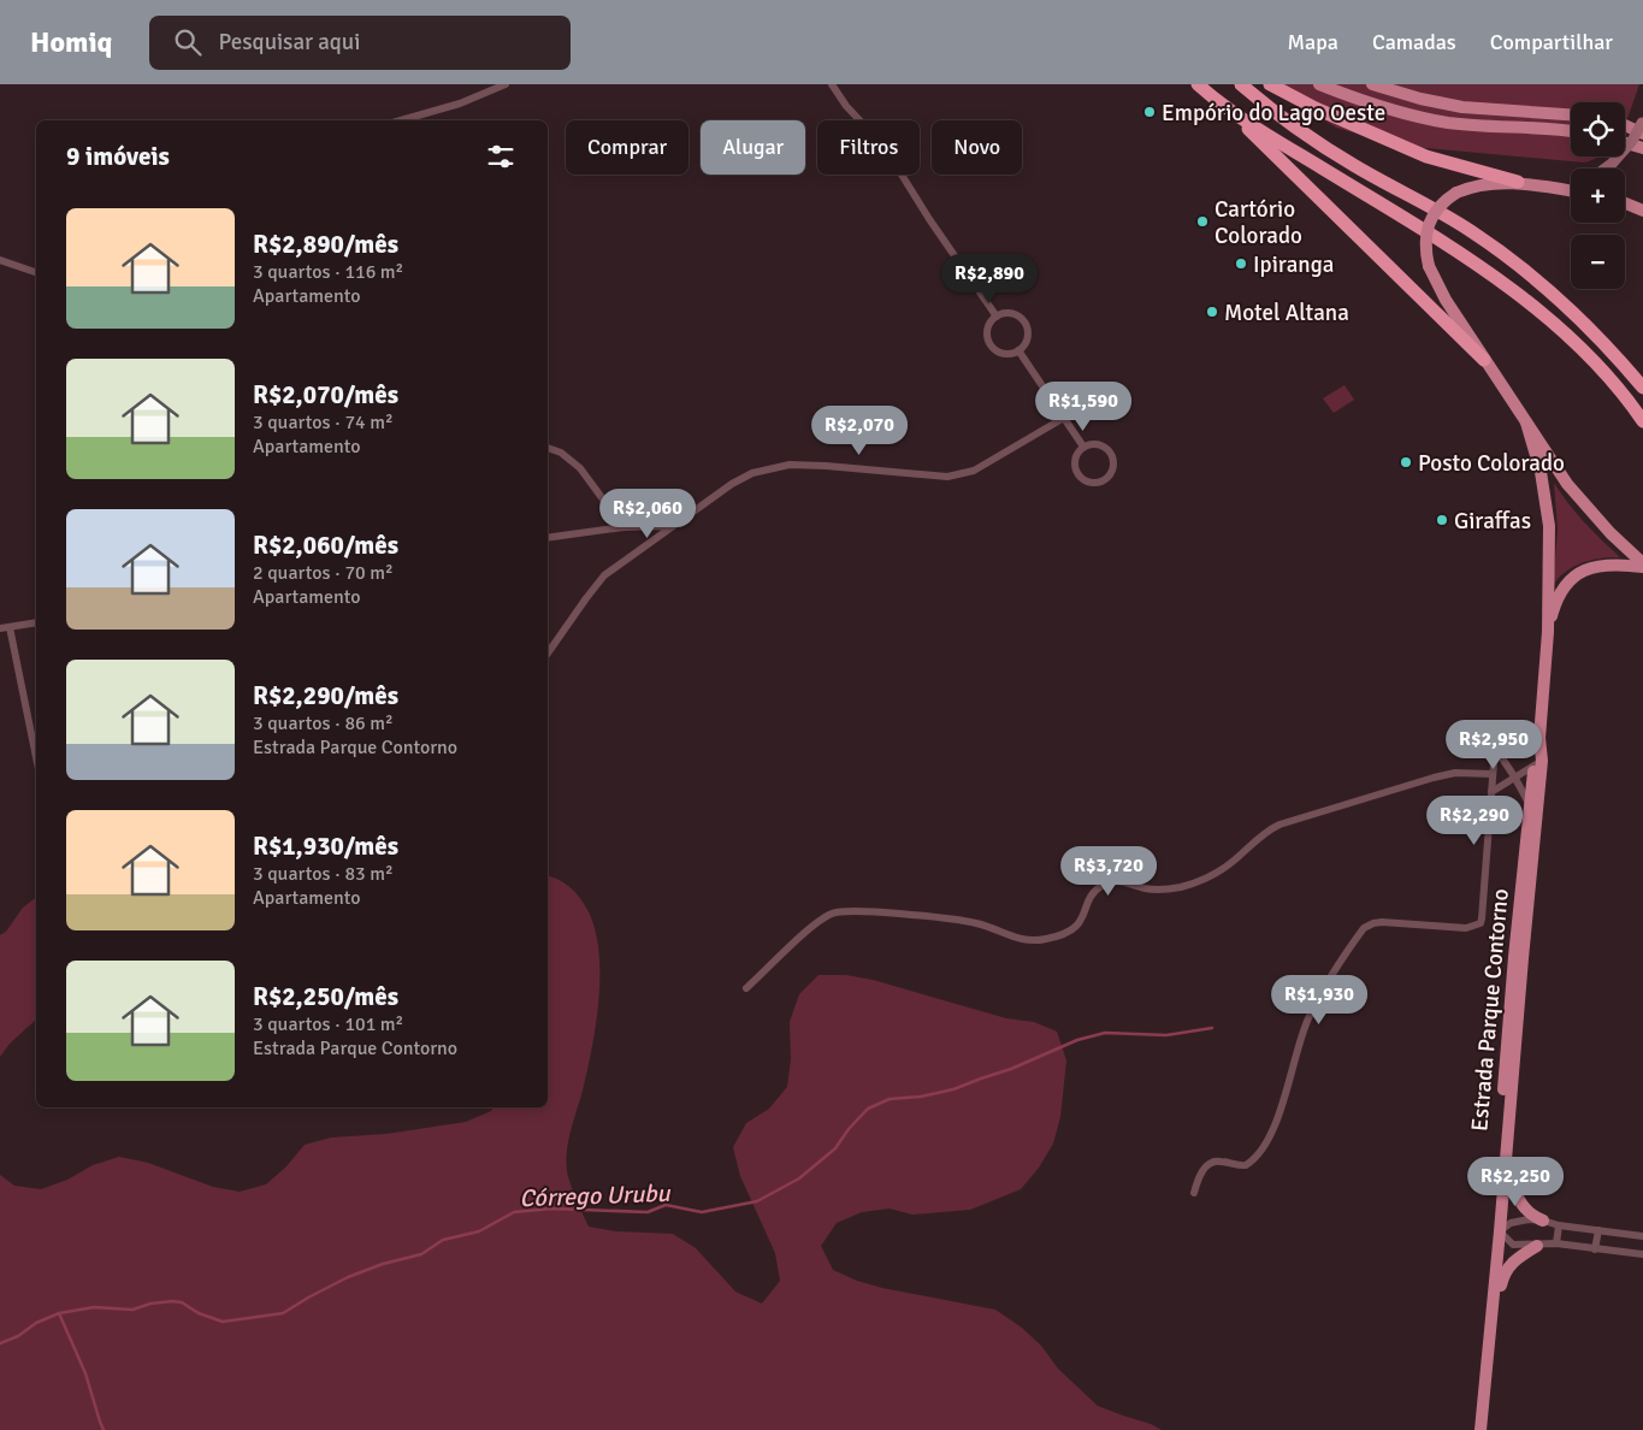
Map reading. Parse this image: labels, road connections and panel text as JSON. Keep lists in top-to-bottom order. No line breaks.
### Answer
{"streets":{"main road":["Estrada Parque Contorno"]},"water":["Córrego Urubu"],"places":["Empório do Lago Oeste","Cartório Colorado","Ipiranga","Motel Altana","Posto Colorado","Giraffas"],"page":{"header":"Homiq","search":"Pesquisar aqui","nav":["Mapa","Camadas","Compartilhar"],"map_buttons":["+","−"],"chip":["Comprar","Alugar","Filtros","Novo"],"heading":"9 imóveis","list":[{"name":"R$2,890/mês","note":"3 quartos · 116 m² · Apartamento"},{"name":"R$2,070/mês","note":"3 quartos · 74 m² · Apartamento"},{"name":"R$2,060/mês","note":"2 quartos · 70 m² · Apartamento"},{"name":"R$2,290/mês","note":"3 quartos · 86 m² · Estrada Parque Contorno"},{"name":"R$1,930/mês","note":"3 quartos · 83 m² · Apartamento"},{"name":"R$2,250/mês","note":"3 quartos · 101 m² · Estrada Parque Contorno"}],"price":["R$2,890","R$1,590","R$2,070","R$2,060","R$2,950","R$2,290","R$3,720","R$1,930","R$2,250"]}}
